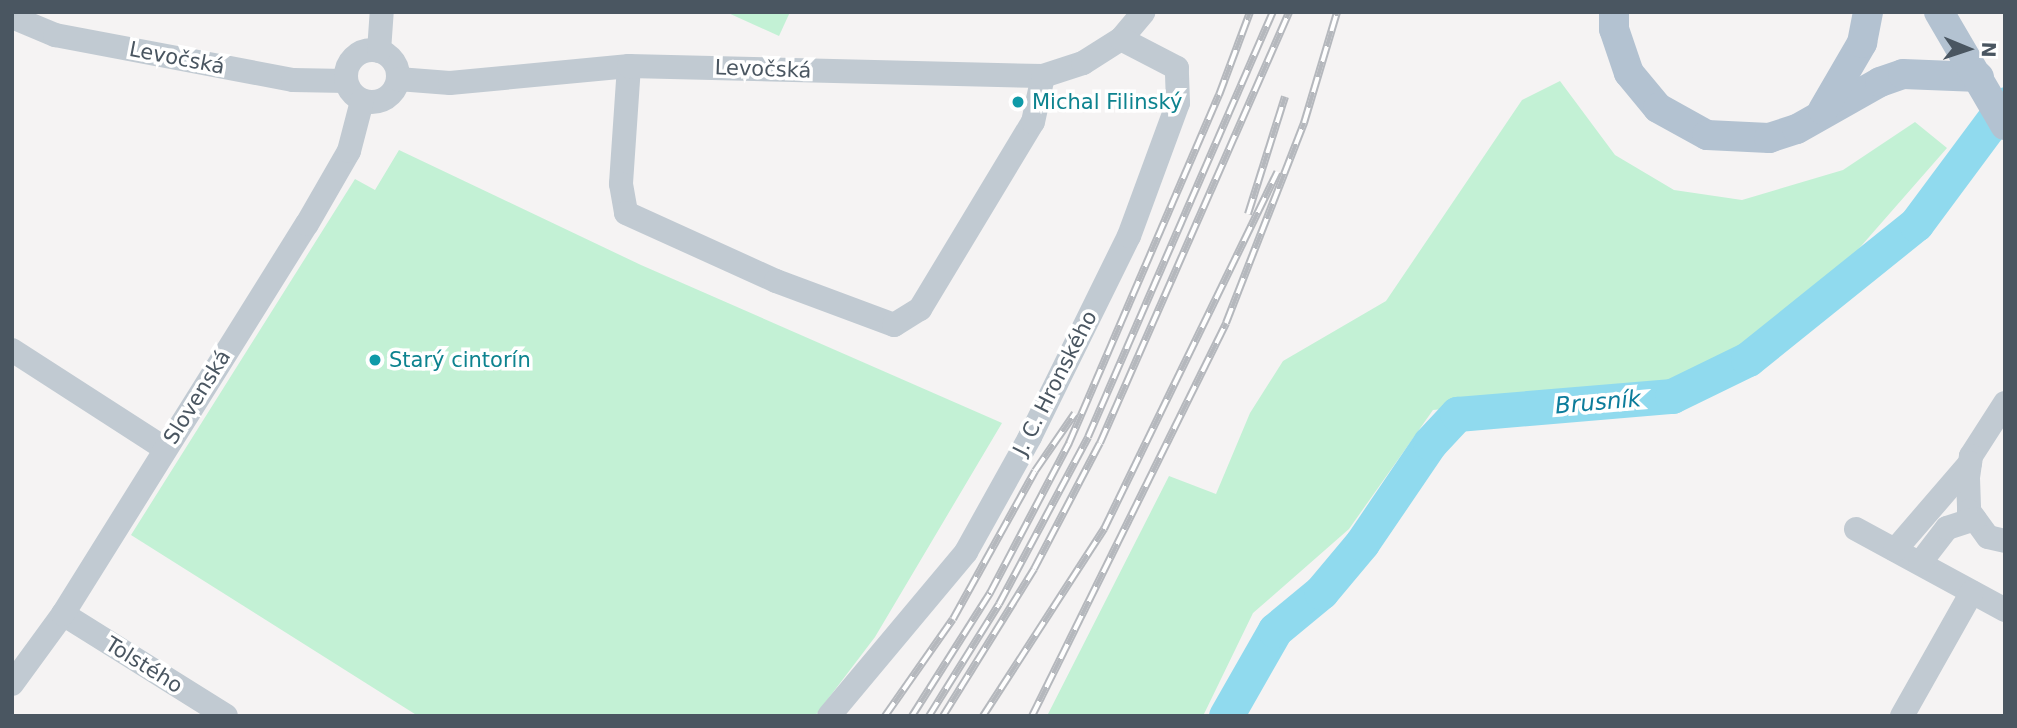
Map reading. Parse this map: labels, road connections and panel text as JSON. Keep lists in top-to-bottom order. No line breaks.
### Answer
{"streets":{"street":["Levočská","J. C. Hronského","Slovenská","Tolstého"]},"crossings":[["Levočská","J. C. Hronského"],["Levočská","Slovenská"],["Slovenská","Tolstého"]],"water":["Brusník"],"places":["Michal Filinský","Starý cintorín"],"north":"right"}
